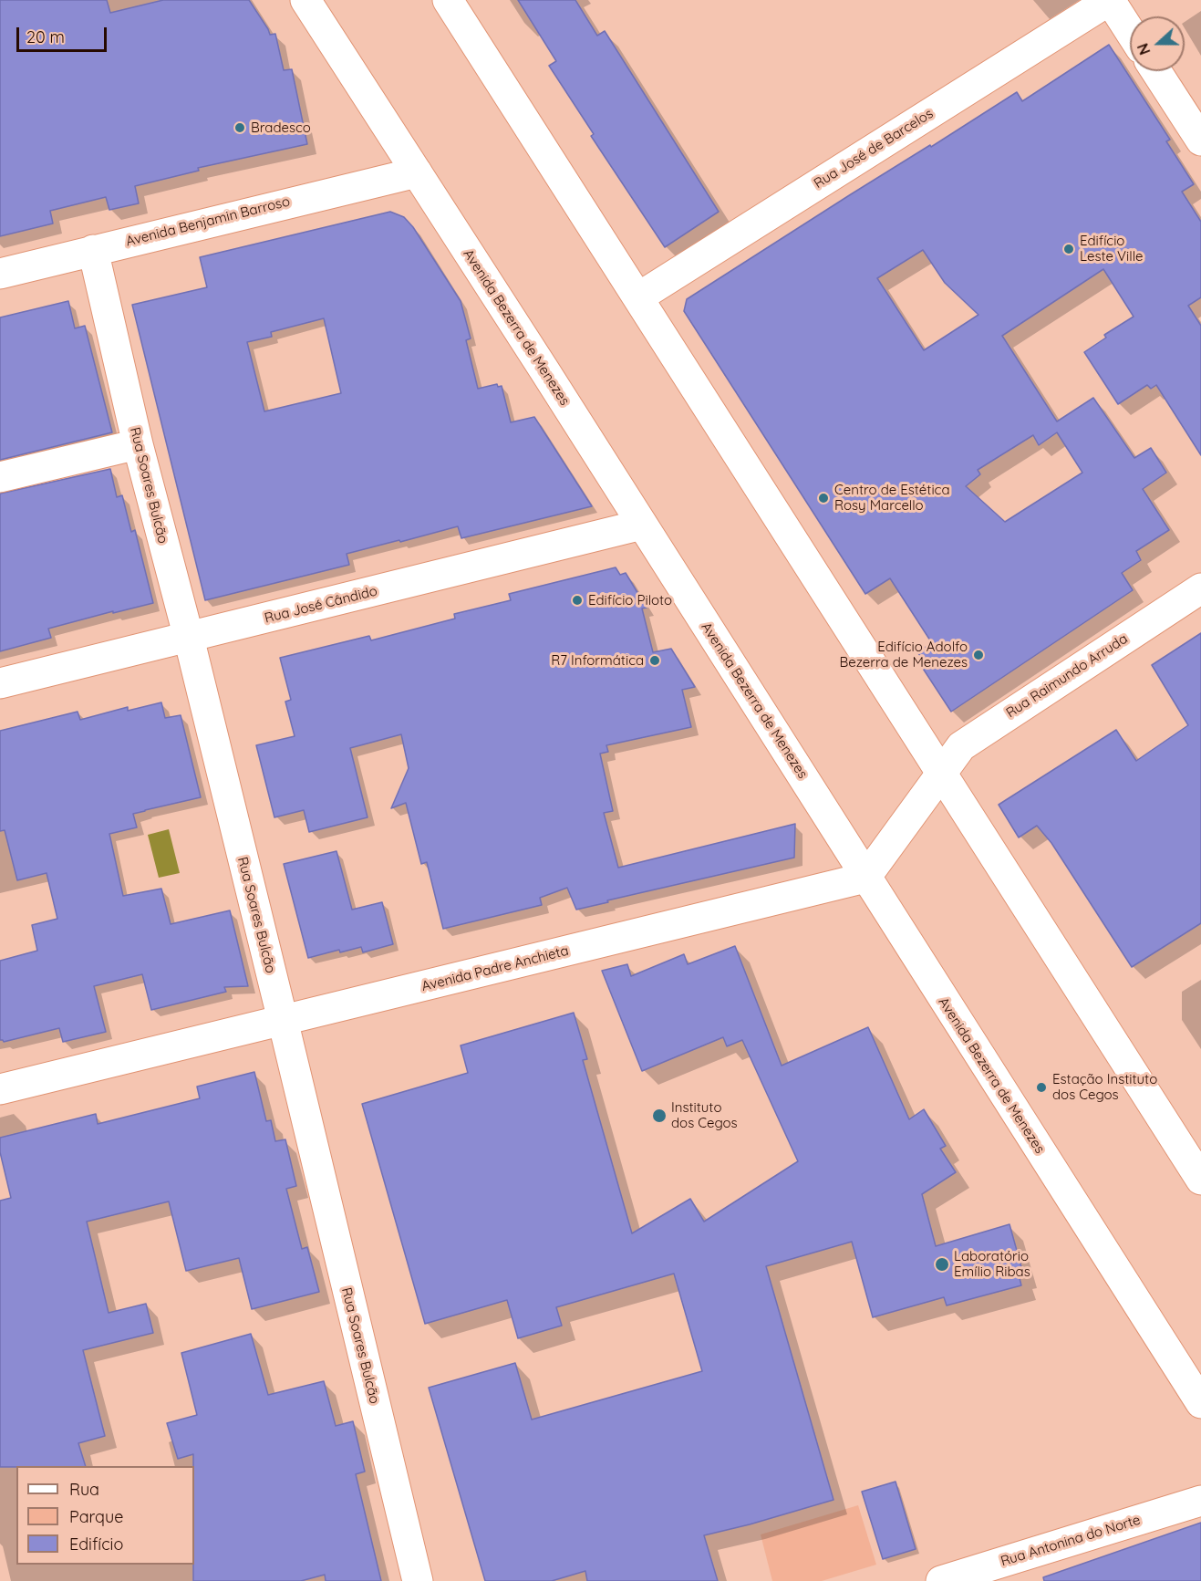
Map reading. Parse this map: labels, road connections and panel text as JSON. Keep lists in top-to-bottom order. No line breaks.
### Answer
{"streets":{"street":["Rua José de Barcelos","Avenida Benjamin Barroso","Avenida Bezerra de Menezes","Rua Soares Bulcão","Rua José Cândido","Rua Raimundo Arruda","Avenida Padre Anchieta","Rua Antonina do Norte"]},"crossings":[["Avenida Benjamin Barroso","Avenida Bezerra de Menezes"],["Avenida Benjamin Barroso","Rua Soares Bulcão"],["Avenida Bezerra de Menezes","Rua José Cândido"],["Avenida Bezerra de Menezes","Avenida Padre Anchieta"],["Rua Soares Bulcão","Rua José Cândido"],["Rua Soares Bulcão","Avenida Padre Anchieta"]],"places":["Bradesco","Edifício Leste Ville","Centro de Estética Rosy Marcello","Edifício Piloto","Edifício Adolfo Bezerra de Menezes","R7 Informática","Estação Instituto dos Cegos","Instituto dos Cegos","Laboratório Emílio Ribas"],"legend":["Rua","Parque","Edifício"],"scale_bar":"20 m","north":"left"}
